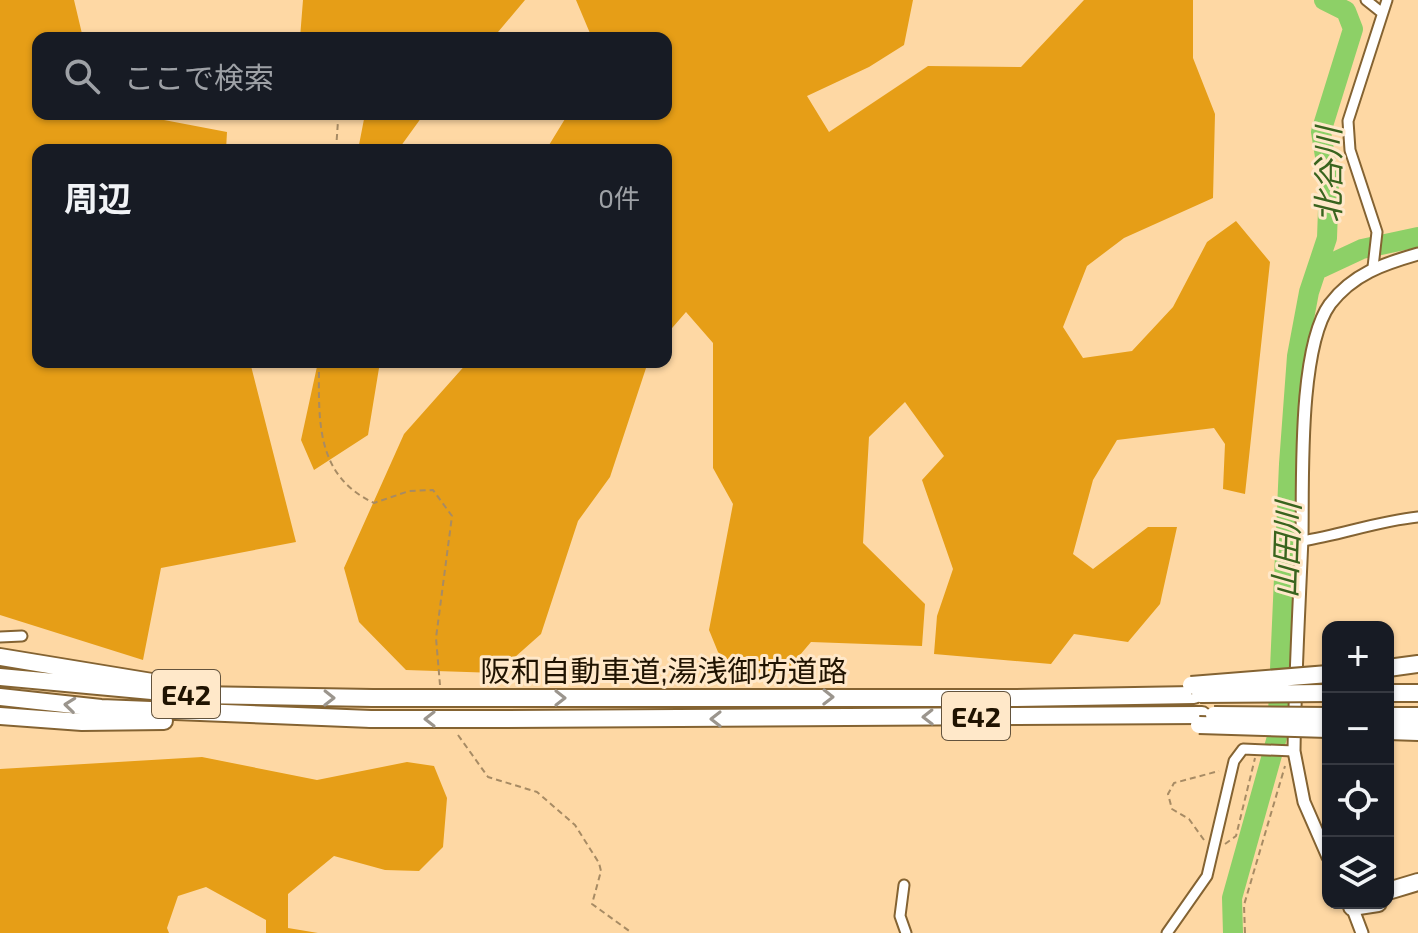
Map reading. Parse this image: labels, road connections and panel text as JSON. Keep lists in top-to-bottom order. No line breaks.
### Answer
{"streets":{"highway":["阪和自動車道;湯浅御坊道路","E42"]},"water":["北谷川","山田川"],"page":{"search":"ここで検索","heading":["周辺","0件"],"map_buttons":["+","−"]}}
